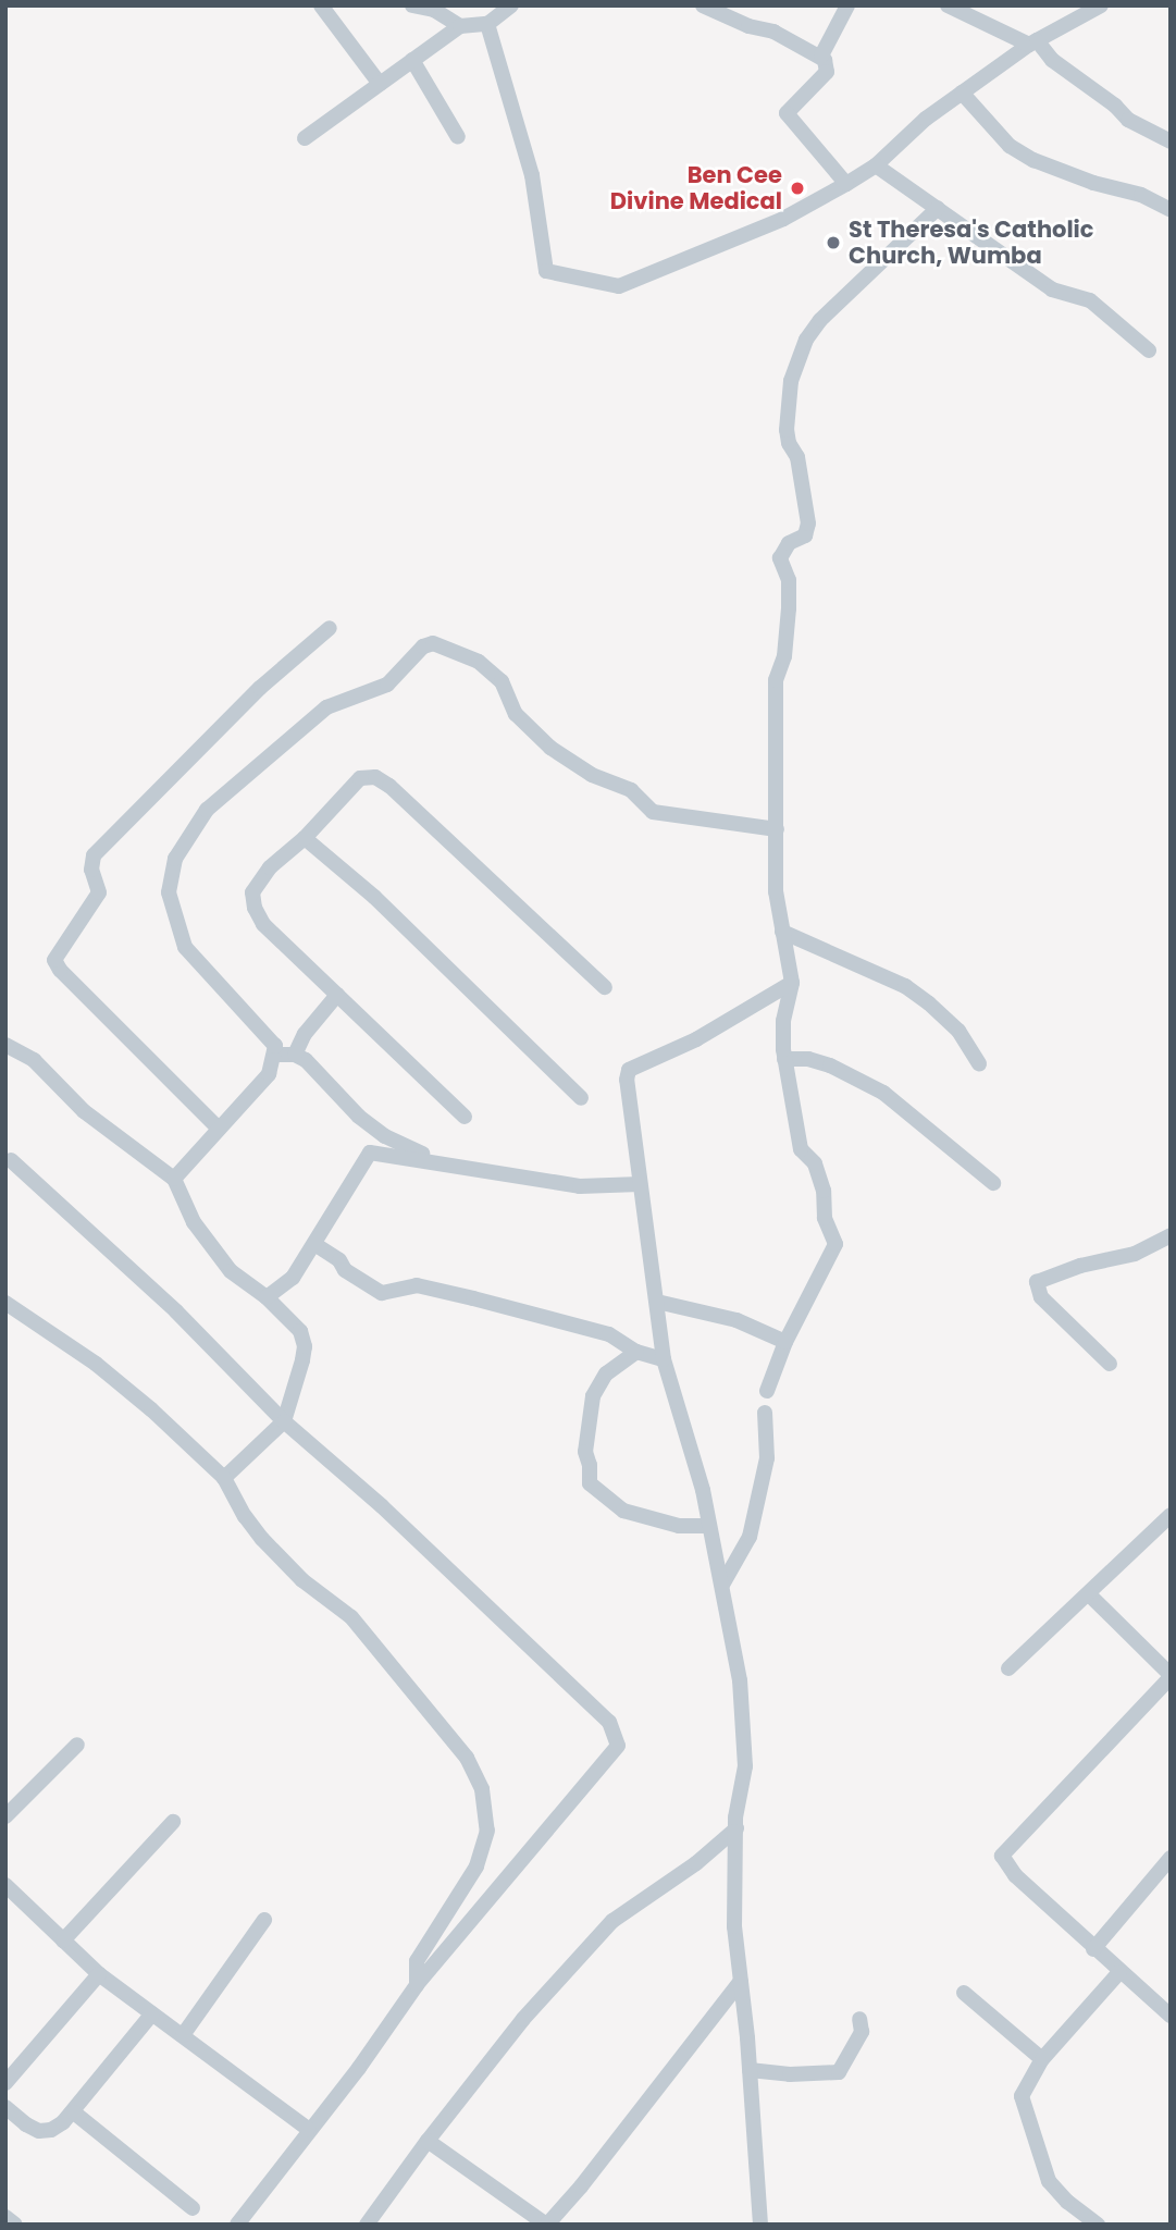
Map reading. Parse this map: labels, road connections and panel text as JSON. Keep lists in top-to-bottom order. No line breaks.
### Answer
{"places":["Ben Cee Divine Medical","St Theresa's Catholic Church, Wumba"]}
